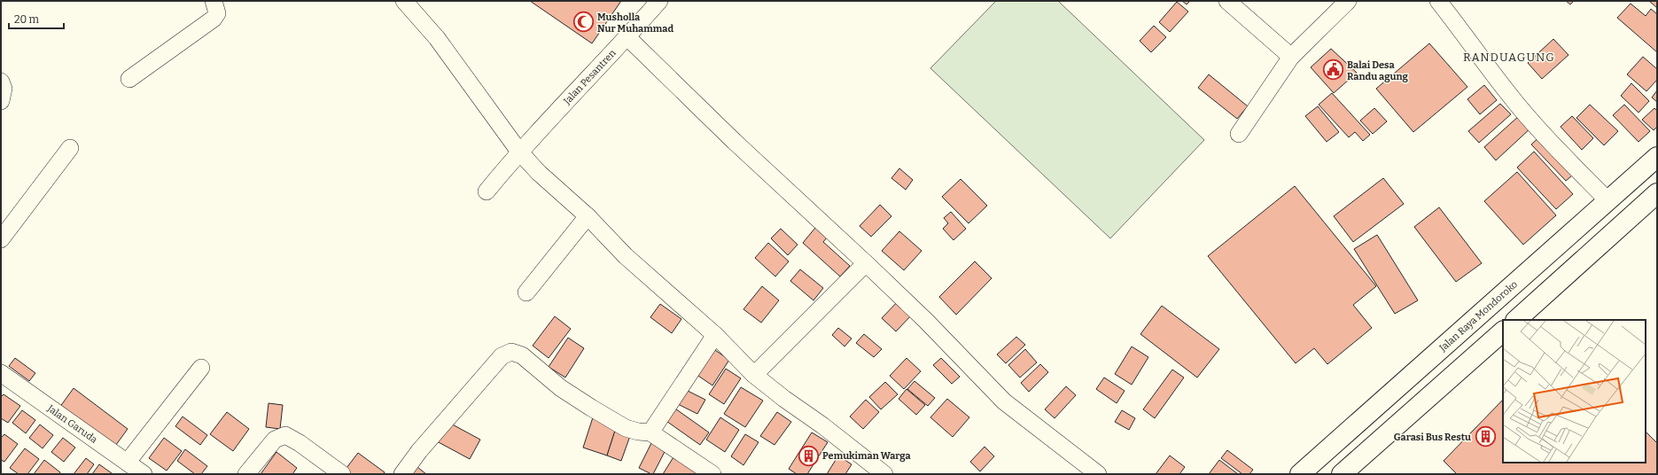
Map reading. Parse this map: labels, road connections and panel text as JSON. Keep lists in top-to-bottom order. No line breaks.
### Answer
{"streets":{"highway":["Jalan Raya Mondoroko"],"street":["Jalan Pesantren","Jalan Garuda"]},"districts":["RANDUAGUNG"],"places":{"mosque":["Musholla Nur Muhammad"],"public building":["Balai Desa Randu agung"],"building":["Garasi Bus Restu","Pemukiman Warga"]},"scale_bar":"20 m"}
